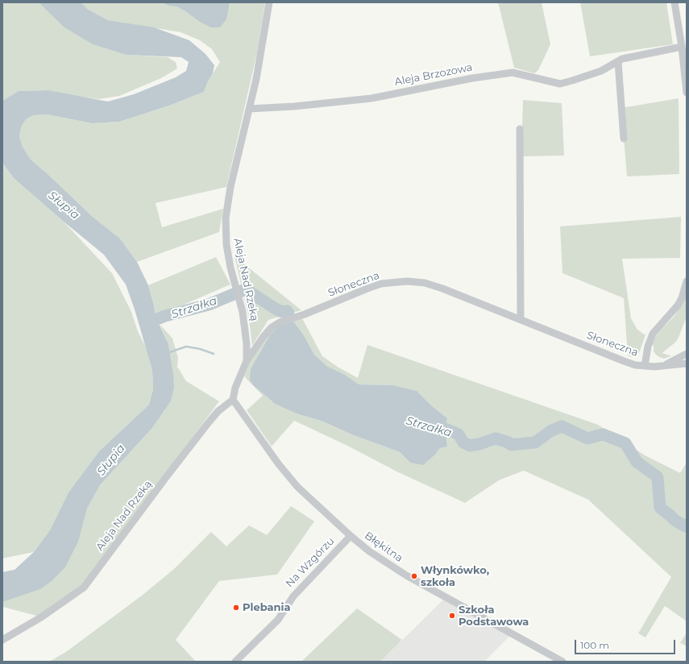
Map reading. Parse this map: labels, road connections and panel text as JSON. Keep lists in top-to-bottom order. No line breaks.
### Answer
{"streets":{"street":["Aleja Brzozowa","Aleja Nad Rzeką","Słoneczna","Błękitna","Na Wzgórzu"]},"crossings":[["Aleja Brzozowa","Aleja Nad Rzeką"],["Aleja Nad Rzeką","Słoneczna"],["Aleja Nad Rzeką","Błękitna"],["Błękitna","Na Wzgórzu"]],"water":["Słupia","Strzałka"],"places":["Włynkówko, szkoła","Plebania","Szkoła Podstawowa"],"scale_bar":"100 m"}
